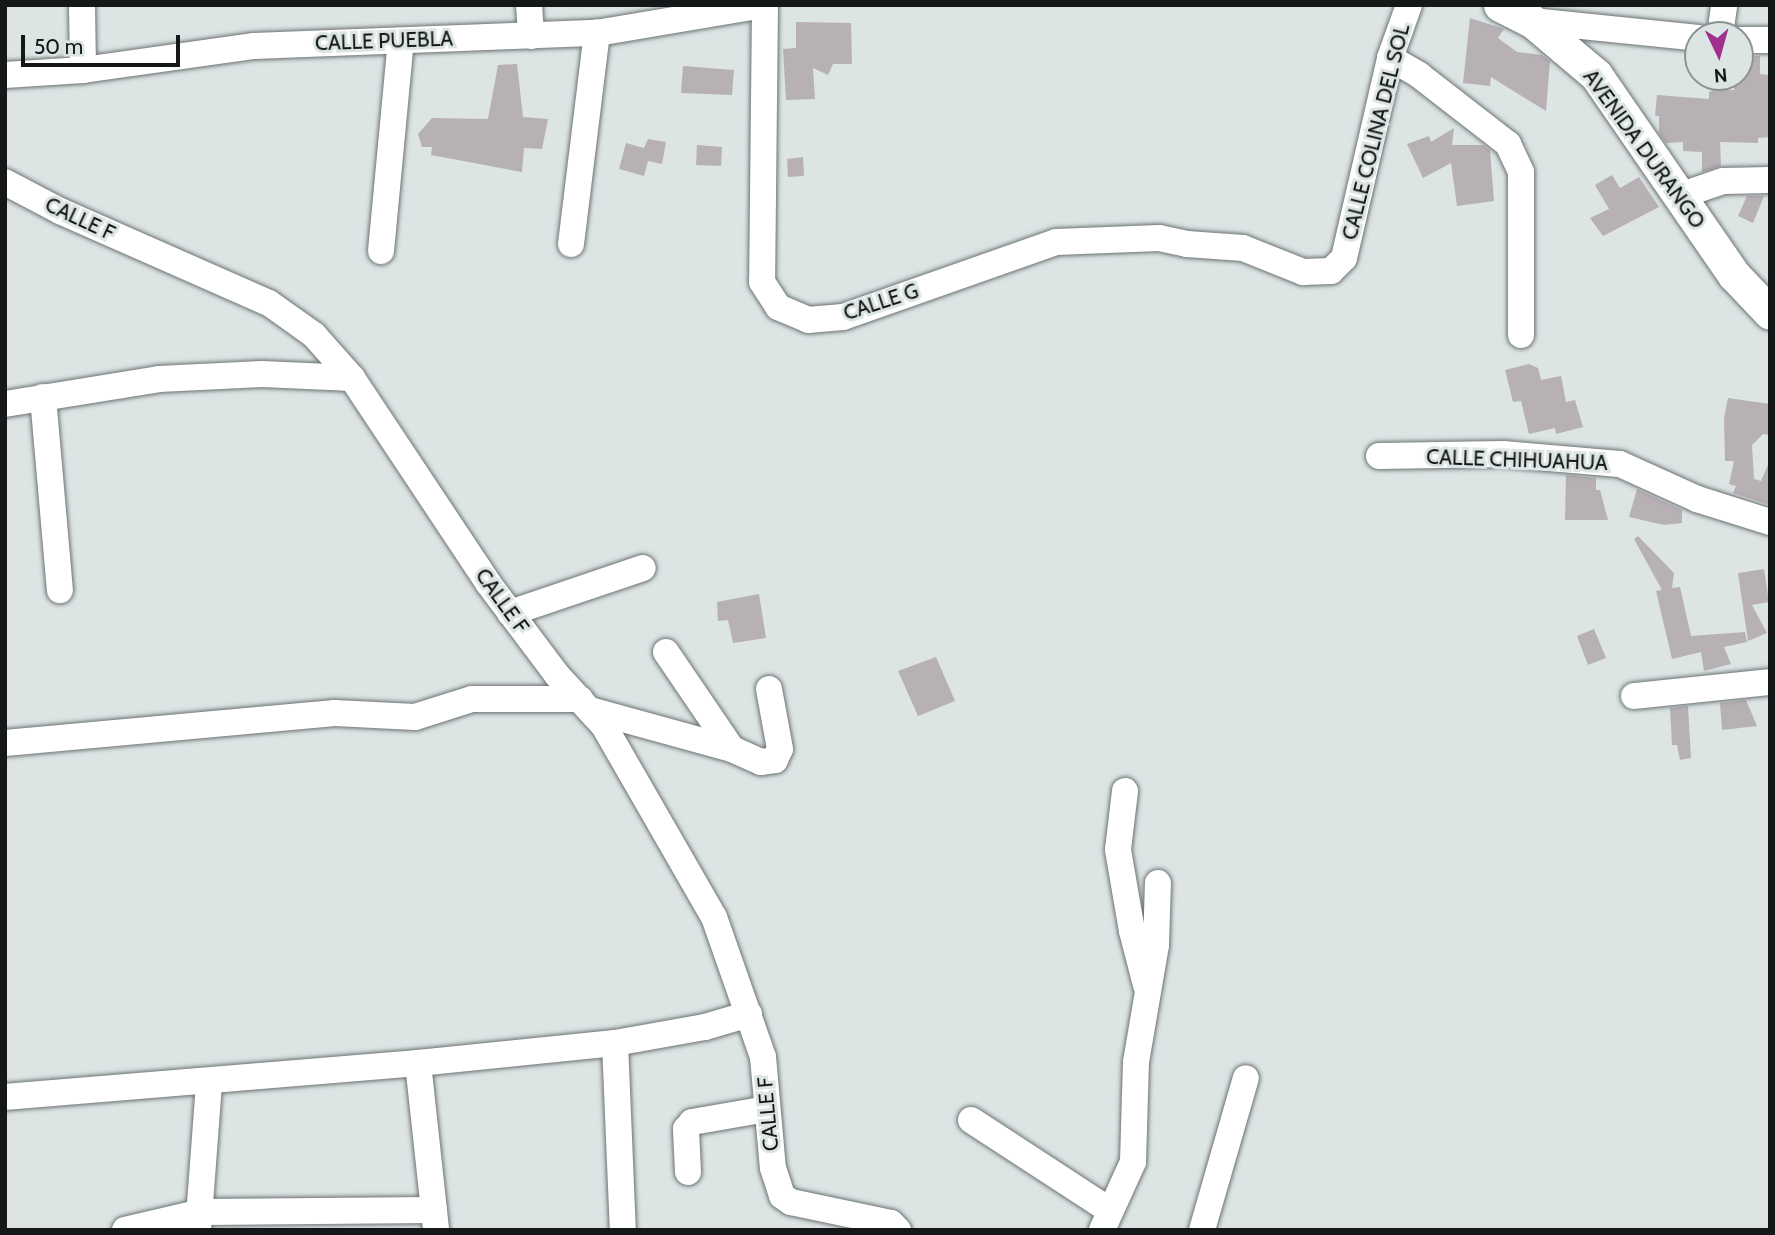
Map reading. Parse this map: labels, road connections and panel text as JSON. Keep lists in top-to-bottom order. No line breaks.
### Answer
{"streets":{"main road":["AVENIDA DURANGO"],"street":["CALLE PUEBLA","CALLE COLINA DEL SOL","CALLE F","CALLE G","CALLE CHIHUAHUA"]},"crossings":[["CALLE PUEBLA","CALLE G"],["CALLE COLINA DEL SOL","CALLE G"]],"scale_bar":"50 m","north":"bottom"}
